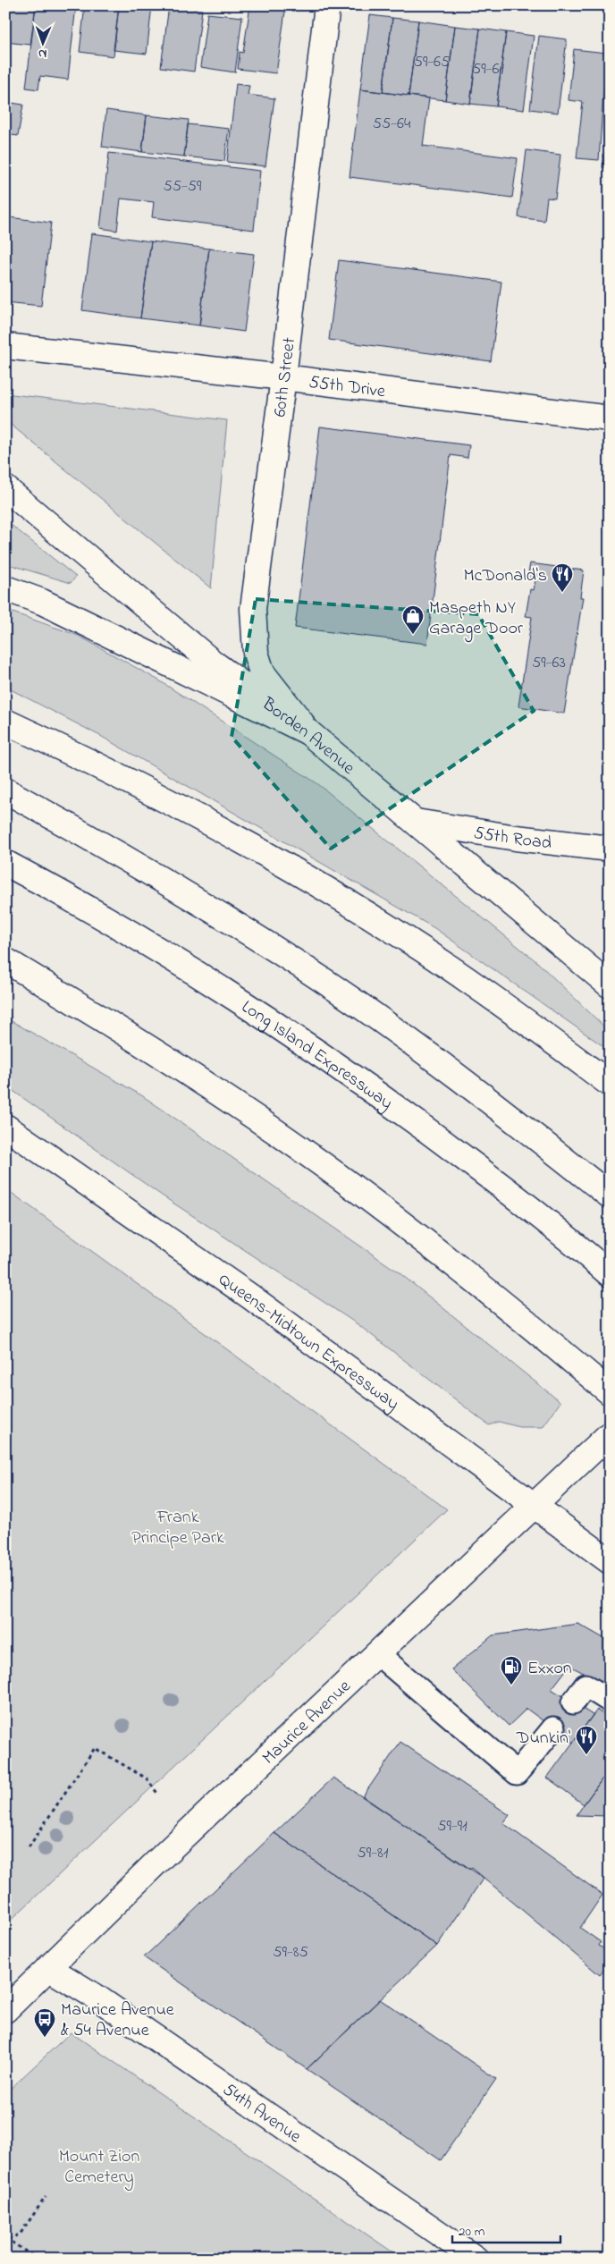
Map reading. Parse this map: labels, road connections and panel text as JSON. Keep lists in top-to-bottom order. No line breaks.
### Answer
{"streets":{"main road":["60th Street","55th Drive","Borden Avenue","55th Road","Long Island Expressway","Queens-Midtown Expressway","Maurice Avenue","54th Avenue"]},"crossings":[["60th Street","55th Drive"],["60th Street","Borden Avenue"],["Borden Avenue","55th Road"],["Queens-Midtown Expressway","Maurice Avenue"],["Maurice Avenue","54th Avenue"]],"parks":["Frank Principe Park","Mount Zion Cemetery"],"places":{"restaurant":["McDonald's","Dunkin'"],"shop":["Maspeth NY Garage Door"],"fuel station":["Exxon"],"bus stop":["Maurice Avenue & 54 Avenue"]},"house_numbers":["59-65","59-61","55-64","55-59","59-63","59-91","59-81","59-85"],"scale_bar":"20 m","north":"bottom"}
